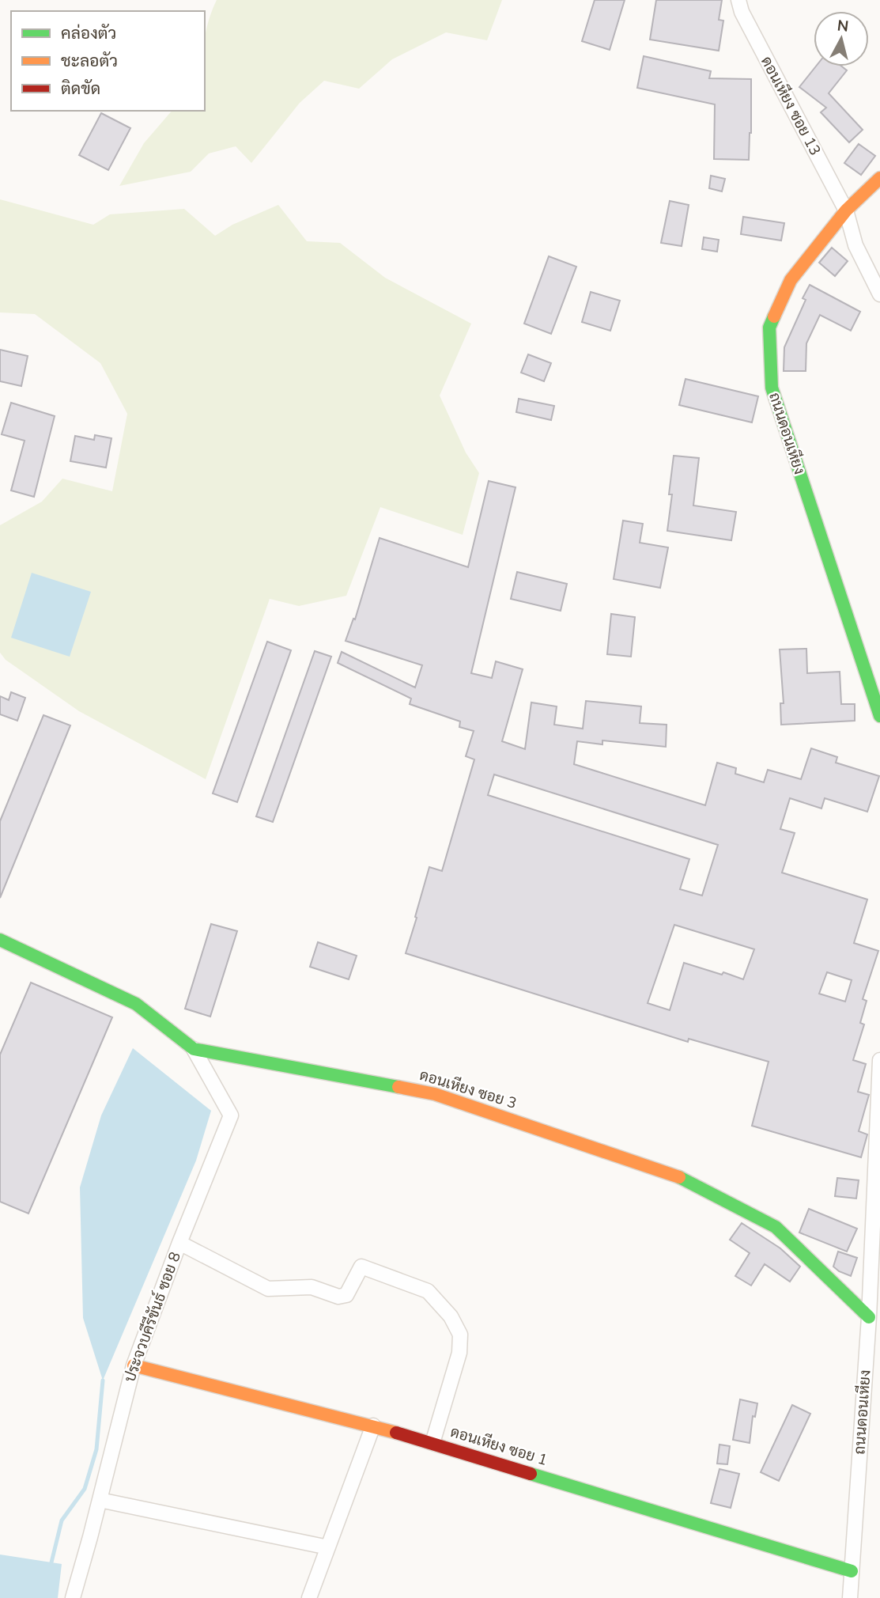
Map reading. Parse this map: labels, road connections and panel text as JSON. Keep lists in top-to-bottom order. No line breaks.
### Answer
{"streets":{"street":["ดอนเหียง ซอย 13","ถนนดอนเหียง","ดอนเหียง ซอย 3","ประจวบคีรีขันธ์ ซอย 8","ดอนเหียง ซอย 1"]},"crossings":[["ดอนเหียง ซอย 13","ถนนดอนเหียง"],["ถนนดอนเหียง","ดอนเหียง ซอย 3"],["ถนนดอนเหียง","ดอนเหียง ซอย 1"],["ดอนเหียง ซอย 3","ประจวบคีรีขันธ์ ซอย 8"],["ประจวบคีรีขันธ์ ซอย 8","ดอนเหียง ซอย 1"]],"legend":["คล่องตัว","ชะลอตัว","ติดขัด"],"north":"top"}
